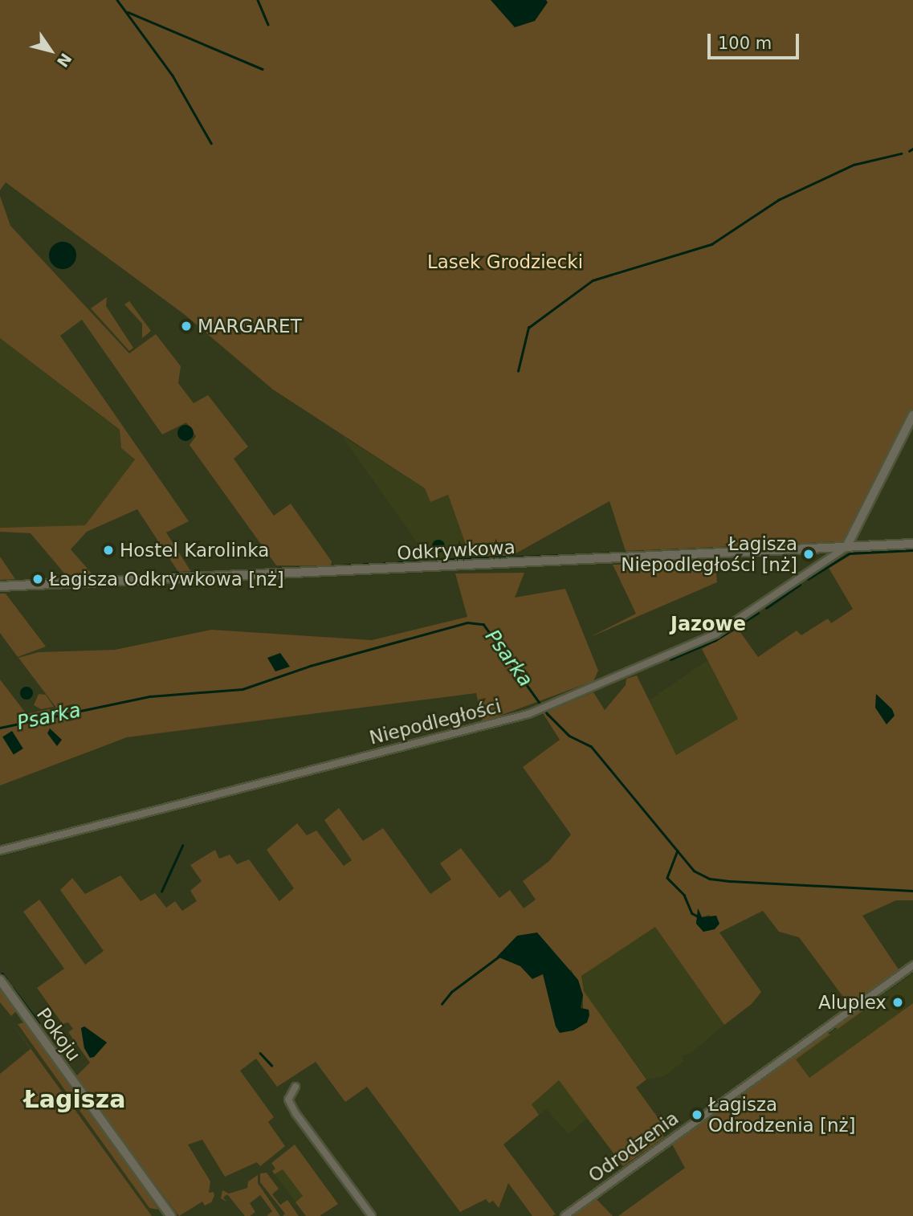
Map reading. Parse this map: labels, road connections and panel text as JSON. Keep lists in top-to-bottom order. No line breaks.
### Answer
{"streets":{"street":["Odkrywkowa","Niepodległości","Pokoju","Odrodzenia"]},"crossings":[["Odkrywkowa","Niepodległości"]],"districts":["Jazowe","Łagisza"],"water":["Psarka"],"parks":["Lasek Grodziecki"],"places":["MARGARET","Hostel Karolinka","Łagisza Niepodległości [nż]","Łagisza Odkrywkowa [nż]","Aluplex","Łagisza Odrodzenia [nż]"],"scale_bar":"100 m","north":"bottom right"}
